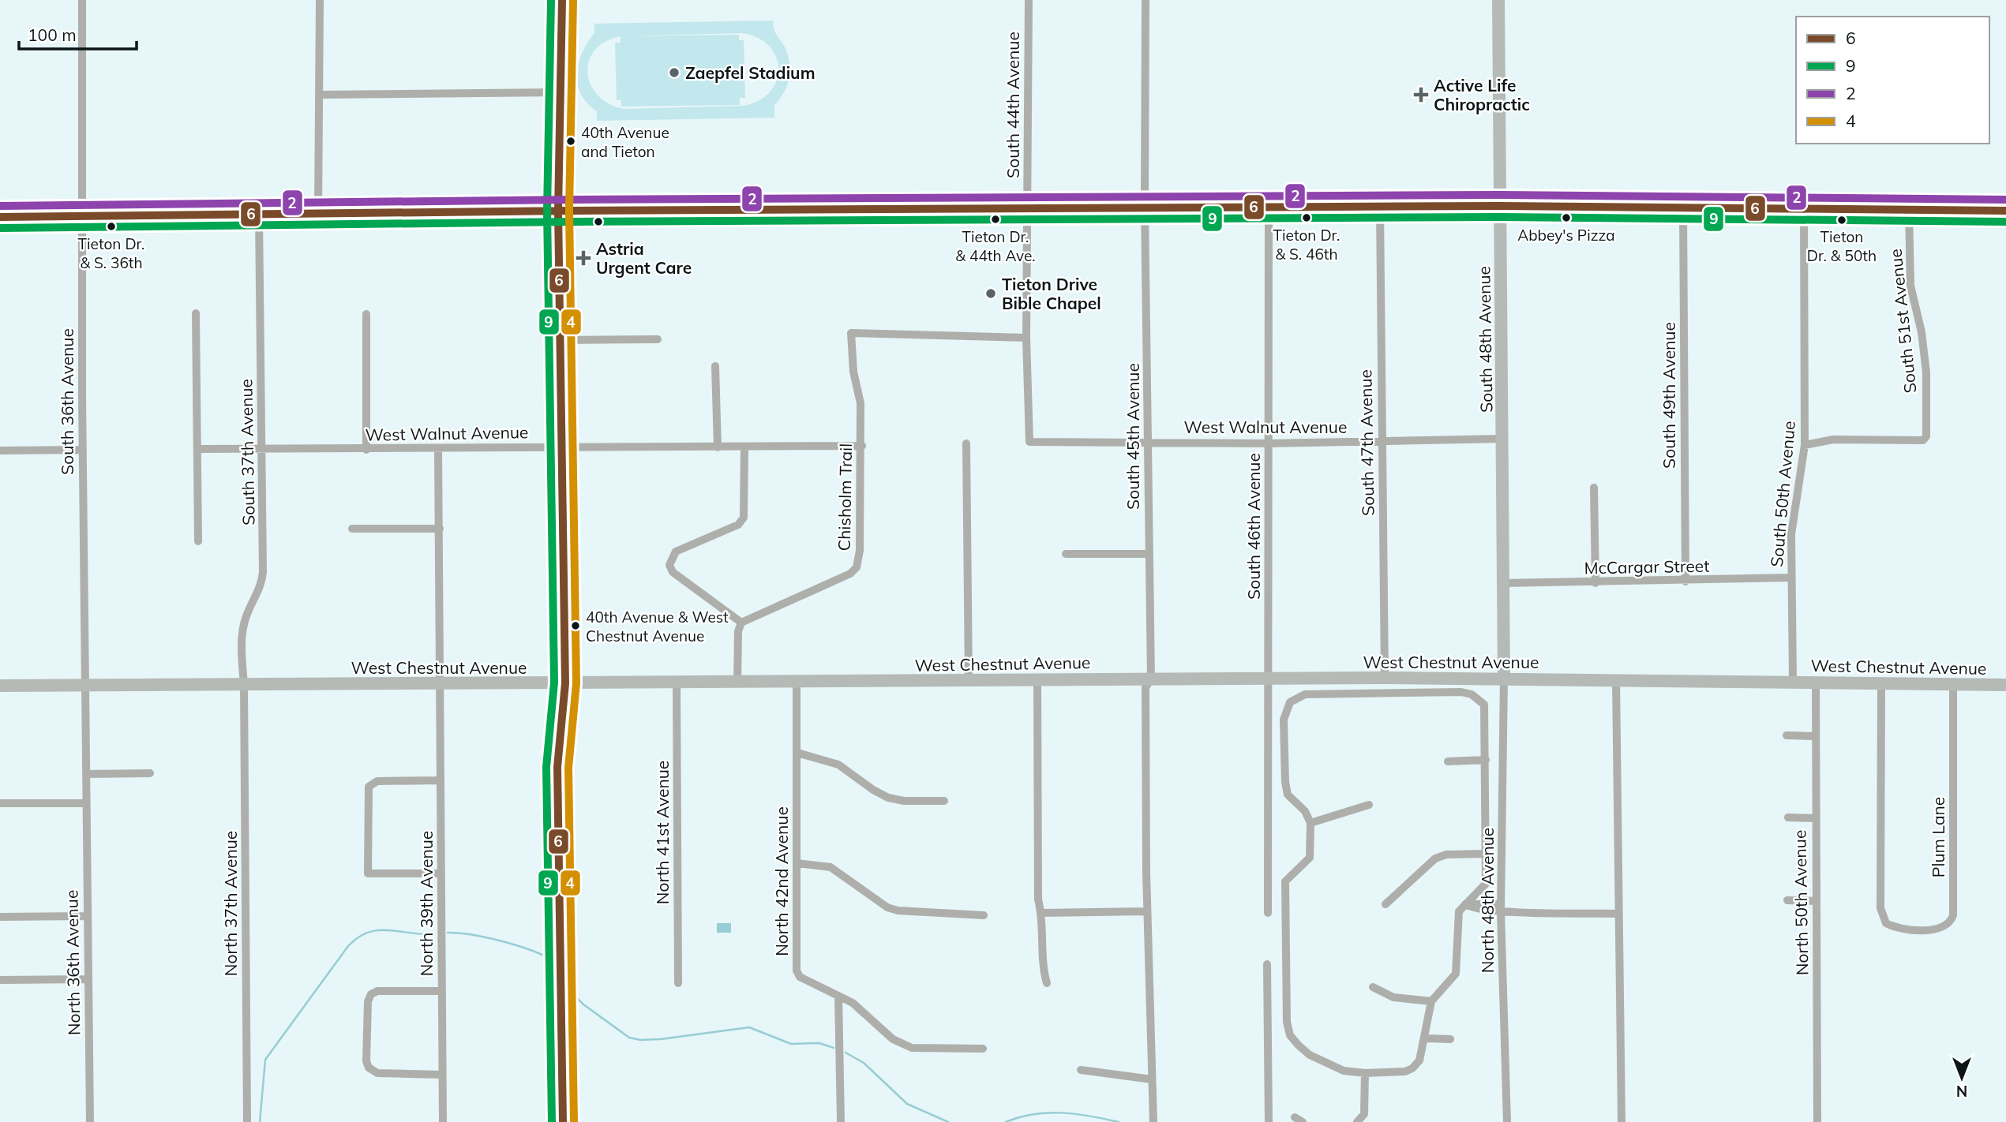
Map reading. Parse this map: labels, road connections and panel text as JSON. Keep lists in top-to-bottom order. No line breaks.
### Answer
{"streets":{"street":["South 44th Avenue","South 51st Avenue","South 48th Avenue","South 49th Avenue","South 36th Avenue","West Walnut Avenue","South 45th Avenue","South 47th Avenue","South 37th Avenue","South 50th Avenue","Chisholm Trail","South 46th Avenue","McCargar Street","West Chestnut Avenue","North 41st Avenue","Plum Lane","North 42nd Avenue","North 48th Avenue","North 50th Avenue","North 37th Avenue","North 39th Avenue","North 36th Avenue"]},"crossings":[["South 44th Avenue","West Walnut Avenue"],["South 44th Avenue","Chisholm Trail"],["South 51st Avenue","South 50th Avenue"],["South 48th Avenue","West Walnut Avenue"],["South 48th Avenue","McCargar Street"],["South 48th Avenue","West Chestnut Avenue"],["South 48th Avenue","North 48th Avenue"],["South 49th Avenue","McCargar Street"],["South 36th Avenue","West Chestnut Avenue"],["South 36th Avenue","North 36th Avenue"],["West Walnut Avenue","South 45th Avenue"],["West Walnut Avenue","South 47th Avenue"],["West Walnut Avenue","South 37th Avenue"],["West Walnut Avenue","Chisholm Trail"],["West Walnut Avenue","South 46th Avenue"],["West Walnut Avenue","North 39th Avenue"],["South 45th Avenue","West Chestnut Avenue"],["South 47th Avenue","West Chestnut Avenue"],["South 37th Avenue","West Chestnut Avenue"],["South 37th Avenue","North 37th Avenue"],["South 50th Avenue","McCargar Street"],["South 50th Avenue","West Chestnut Avenue"],["South 46th Avenue","West Chestnut Avenue"],["West Chestnut Avenue","North 41st Avenue"],["West Chestnut Avenue","Plum Lane"],["West Chestnut Avenue","North 42nd Avenue"],["West Chestnut Avenue","North 48th Avenue"],["West Chestnut Avenue","North 50th Avenue"],["West Chestnut Avenue","North 37th Avenue"],["West Chestnut Avenue","North 39th Avenue"]],"places":{"other":["Zaepfel Stadium","40th Avenue and Tieton","Tieton Dr. & S. 46th","Abbey's Pizza","Tieton Dr. & 44th Ave.","Tieton Dr. & 50th","Tieton Dr. & S. 36th","Tieton Drive Bible Chapel","40th Avenue & West Chestnut Avenue"],"health":["Active Life Chiropractic","Astria Urgent Care"]},"lines":["transit line 6","transit line 9","transit line 4","transit line 2"],"legend":["6","9","2","4"],"scale_bar":"100 m","north":"bottom"}
